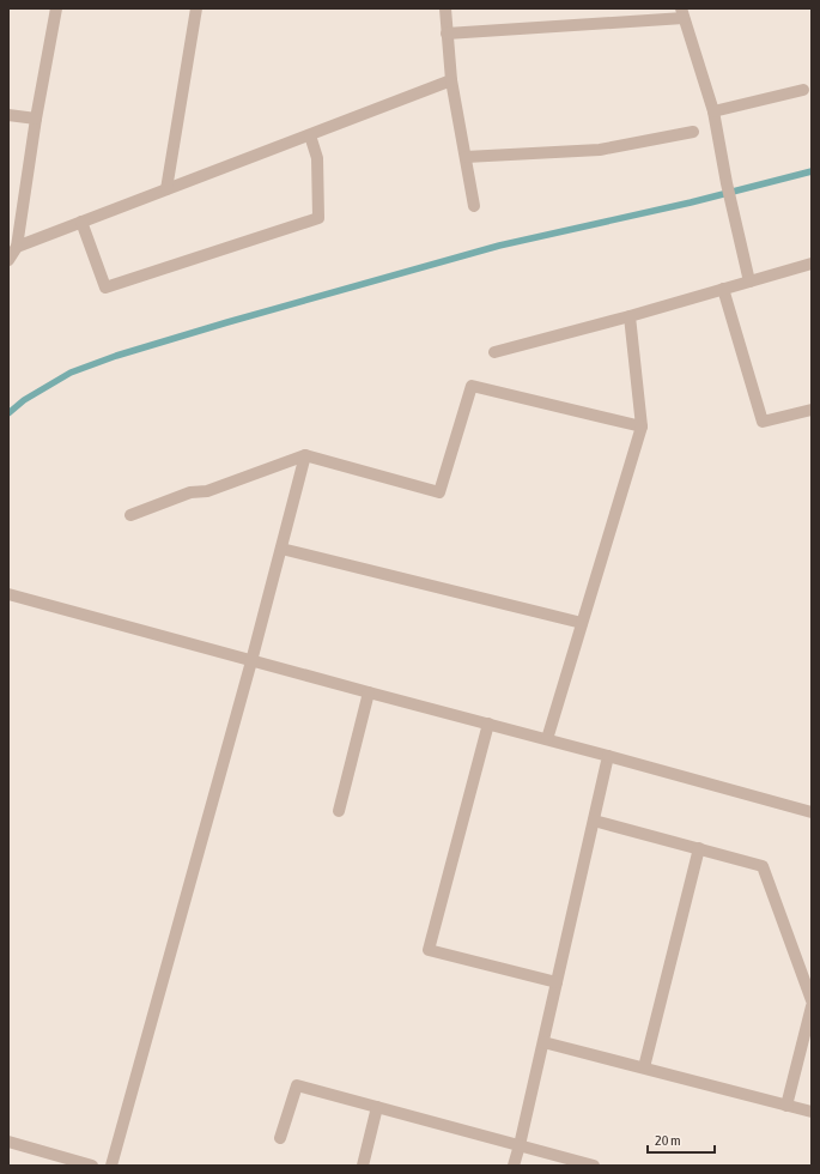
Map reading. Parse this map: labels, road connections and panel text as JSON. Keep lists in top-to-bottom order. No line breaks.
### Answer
{"scale_bar":"20 m"}
